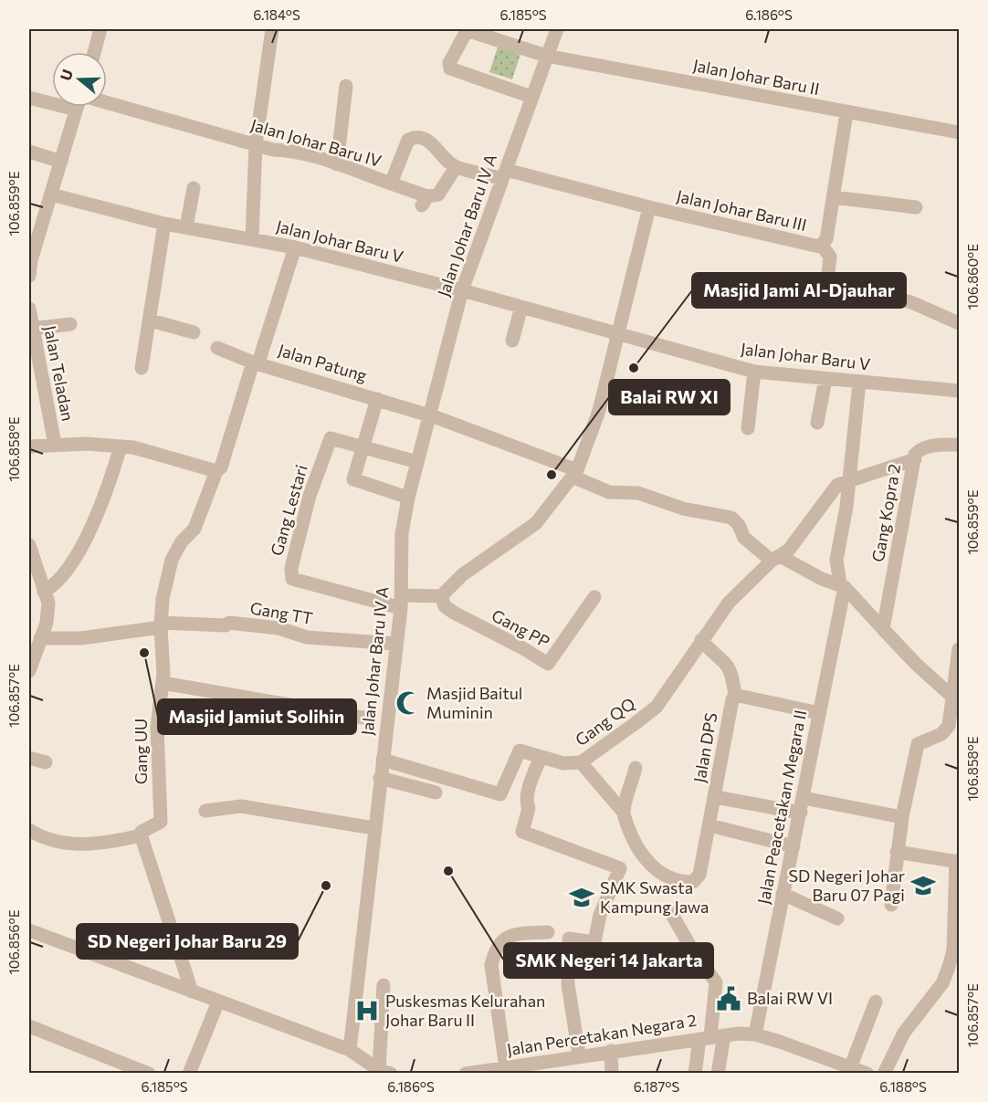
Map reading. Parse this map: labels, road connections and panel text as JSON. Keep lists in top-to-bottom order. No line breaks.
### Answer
{"streets":{"street":["Jalan Johar Baru II","Jalan Johar Baru IV","Jalan Johar Baru III","Jalan Johar Baru IV A","Jalan Johar Baru V","Jalan Patung","Jalan Teladan","Gang Lestari","Gang Kopra 2","Gang TT","Gang PP","Gang QQ","Jalan DPS","Gang UU","Jalan Peacetakan Megara II","Jalan Percetakan Negara 2"]},"crossings":[["Jalan Johar Baru II","Jalan Johar Baru III"],["Jalan Johar Baru II","Jalan Johar Baru IV A"],["Jalan Johar Baru IV","Jalan Johar Baru III"],["Jalan Johar Baru IV","Jalan Johar Baru IV A"],["Jalan Johar Baru III","Jalan Johar Baru IV A"],["Jalan Johar Baru IV A","Jalan Johar Baru V"],["Jalan Johar Baru IV A","Jalan Patung"],["Jalan Johar Baru IV A","Gang Lestari"],["Jalan Johar Baru IV A","Gang TT"],["Jalan Johar Baru IV A","Gang QQ"],["Jalan Johar Baru V","Jalan Peacetakan Megara II"],["Jalan Patung","Gang QQ"],["Jalan Patung","Gang UU"],["Jalan Patung","Jalan Peacetakan Megara II"],["Gang TT","Gang UU"],["Gang QQ","Jalan Peacetakan Megara II"],["Jalan DPS","Jalan Peacetakan Megara II"],["Jalan Peacetakan Megara II","Jalan Percetakan Negara 2"]],"places":{"other":["Masjid Jami Al-Djauhar","Balai RW XI","Masjid Jamiut Solihin","SMK Negeri 14 Jakarta","SD Negeri Johar Baru 29"],"mosque":["Masjid Baitul Muminin"],"school or university":["SD Negeri Johar Baru 07 Pagi","SMK Swasta Kampung Jawa"],"public building":["Balai RW VI"],"hospital":["Puskesmas Kelurahan Johar Baru II"]},"north":"left","coordinates":["6.184°S","6.185°S","6.186°S","106.859°E","106.860°E","106.858°E","106.857°E","106.856°E","6.187°S","6.188°S"]}
